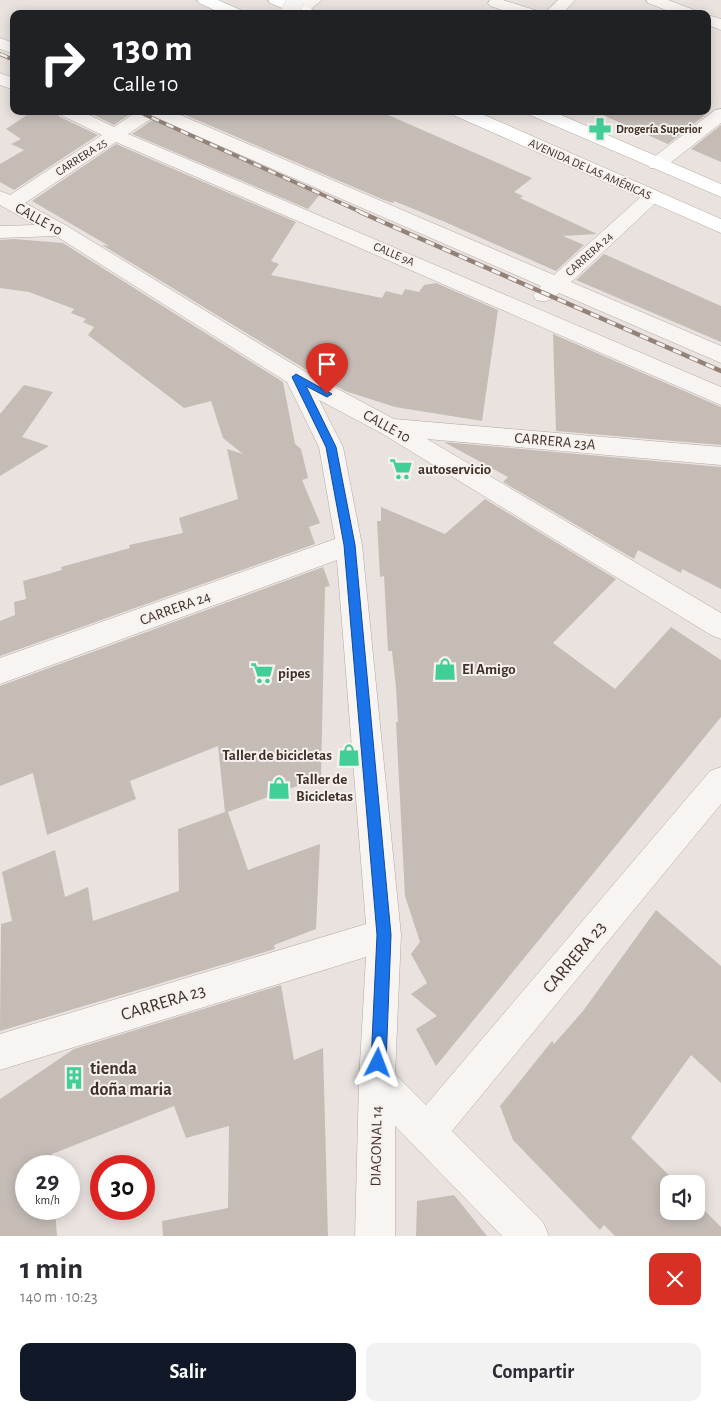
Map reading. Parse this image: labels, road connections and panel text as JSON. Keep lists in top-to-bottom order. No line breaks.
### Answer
{"streets":{"main road":["AVENIDA DE LAS AMÉRICAS"],"street":["CARRERA 25","CALLE 10","CALLE 9A","CARRERA 24","CARRERA 23A","CARRERA 23","DIAGONAL 14"]},"crossings":[["CARRERA 25","CALLE 10"],["CARRERA 25","CALLE 9A"],["AVENIDA DE LAS AMÉRICAS","CARRERA 24"],["CALLE 10","CARRERA 23A"],["CALLE 10","DIAGONAL 14"],["CALLE 9A","CARRERA 24"],["CARRERA 24","DIAGONAL 14"],["CARRERA 23","DIAGONAL 14"]],"places":{"pharmacy":["Drogería Superior"],"supermarket":["autoservicio","pipes"],"shop":["El Amigo","Taller de bicicletas","Taller de Bicicletas"],"building":["tienda doña maria"]},"page":{"turn":["130 m","Calle 10"],"speed":"29 km/h","limit":"30","heading":["1 min","140 m · 10:23"],"buttons":["Salir","Compartir"]}}
